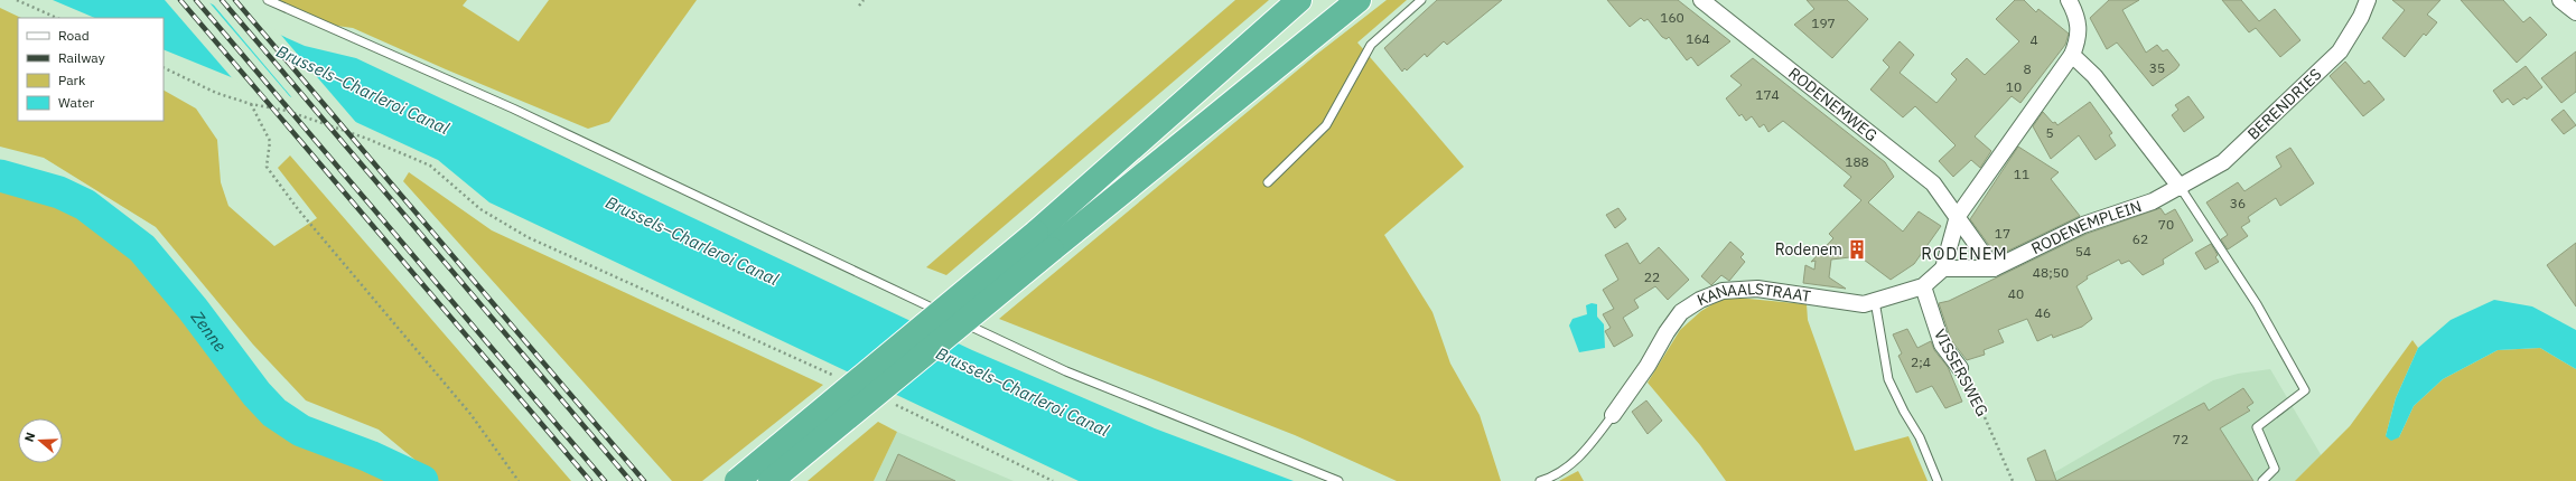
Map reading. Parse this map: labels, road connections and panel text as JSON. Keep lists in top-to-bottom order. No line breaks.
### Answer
{"streets":{"street":["RODENEMWEG","BERENDRIES","RODENEMPLEIN","KANAALSTRAAT","VISSERSWEG"]},"crossings":[["BERENDRIES","RODENEMPLEIN"],["RODENEMPLEIN","KANAALSTRAAT"],["KANAALSTRAAT","VISSERSWEG"]],"districts":["RODENEM"],"water":["Brussels–Charleroi Canal","Zenne"],"places":{"building":["Rodenem"]},"house_numbers":["160","197","164","4","35","8","10","174","5","188","11","36","70","17","62","54","48;50","22","40","46","2;4","72"],"legend":["Road","Railway","Park","Water"],"north":"left"}
